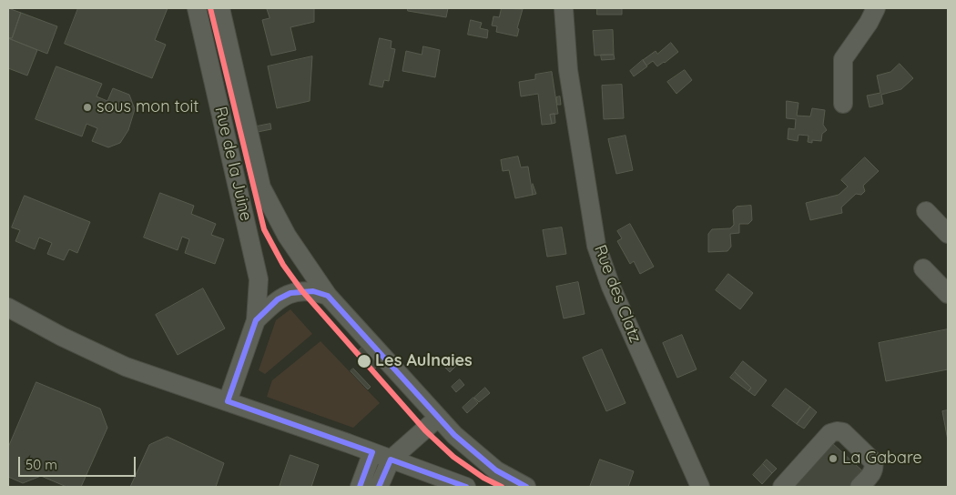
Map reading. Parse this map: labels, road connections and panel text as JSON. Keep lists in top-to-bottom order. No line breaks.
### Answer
{"streets":{"street":["Rue de la Juine","Rue des Clatz"]},"places":["sous mon toit","Les Aulnaies","La Gabare"],"scale_bar":"50 m"}
